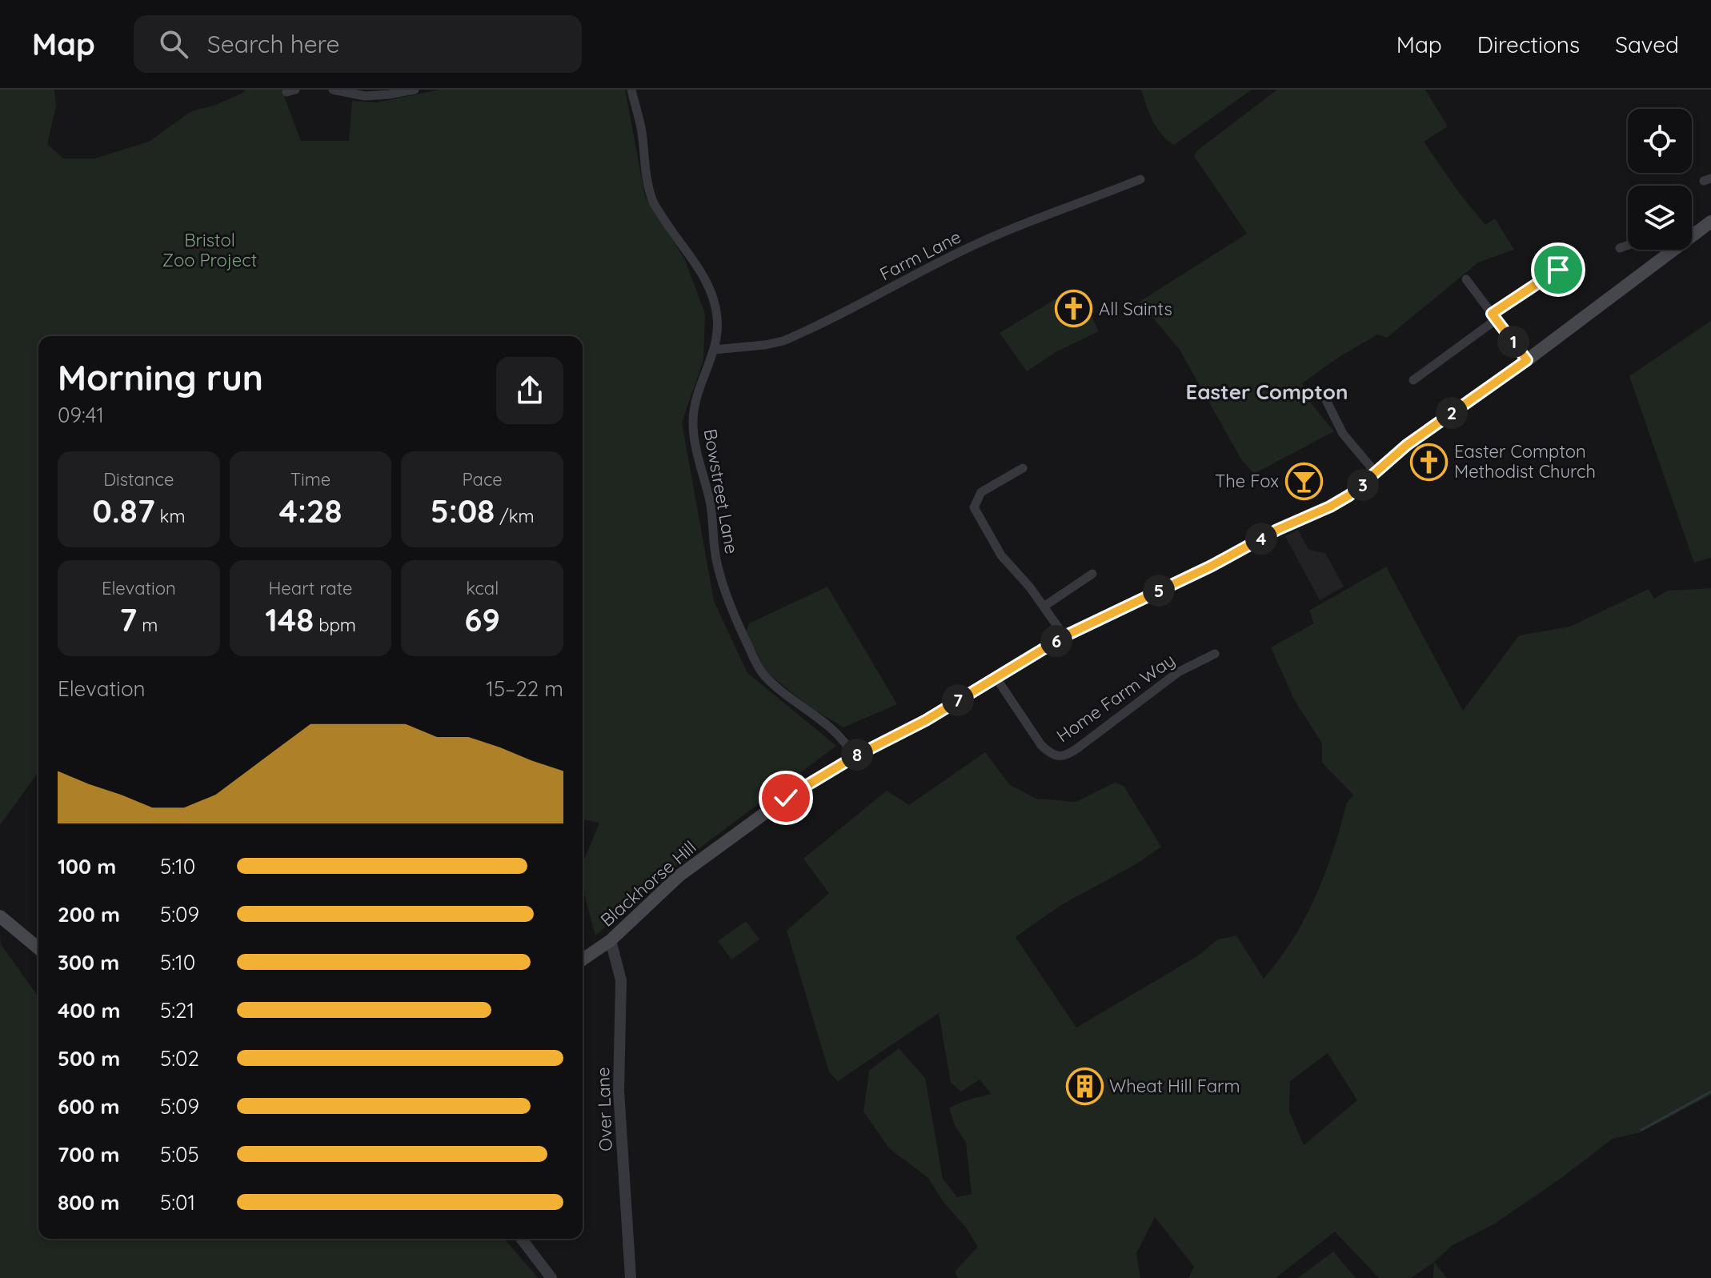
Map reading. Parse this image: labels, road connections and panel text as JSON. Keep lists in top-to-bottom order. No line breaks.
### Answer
{"streets":{"main road":["Blackhorse Hill"],"street":["Farm Lane","Bowstreet Lane","Home Farm Way","Over Lane"]},"crossings":[["Farm Lane","Bowstreet Lane"],["Bowstreet Lane","Blackhorse Hill"],["Home Farm Way","Blackhorse Hill"],["Blackhorse Hill","Over Lane"]],"districts":["Easter Compton"],"parks":["Bristol Zoo Project"],"places":{"church":["All Saints","Easter Compton Methodist Church"],"bar":["The Fox"],"building":["Wheat Hill Farm"]},"page":{"header":"Map","search":"Search here","nav":["Map","Directions","Saved"],"pins":["1","2","3","4","5","6","7","8"],"heading":["Morning run","09:41"],"stats":[["Distance","0.87 km"],["Time","4:28"],["Pace","5:08 /km"],["Elevation","7 m"],["Heart rate","148 bpm"],["kcal","69"]],"chart":["Elevation","15–22 m"],"list":[{"name":"100 m","note":"5:10"},{"name":"200 m","note":"5:09"},{"name":"300 m","note":"5:10"},{"name":"400 m","note":"5:21"},{"name":"500 m","note":"5:02"},{"name":"600 m","note":"5:09"},{"name":"700 m","note":"5:05"},{"name":"800 m","note":"5:01"}]}}
